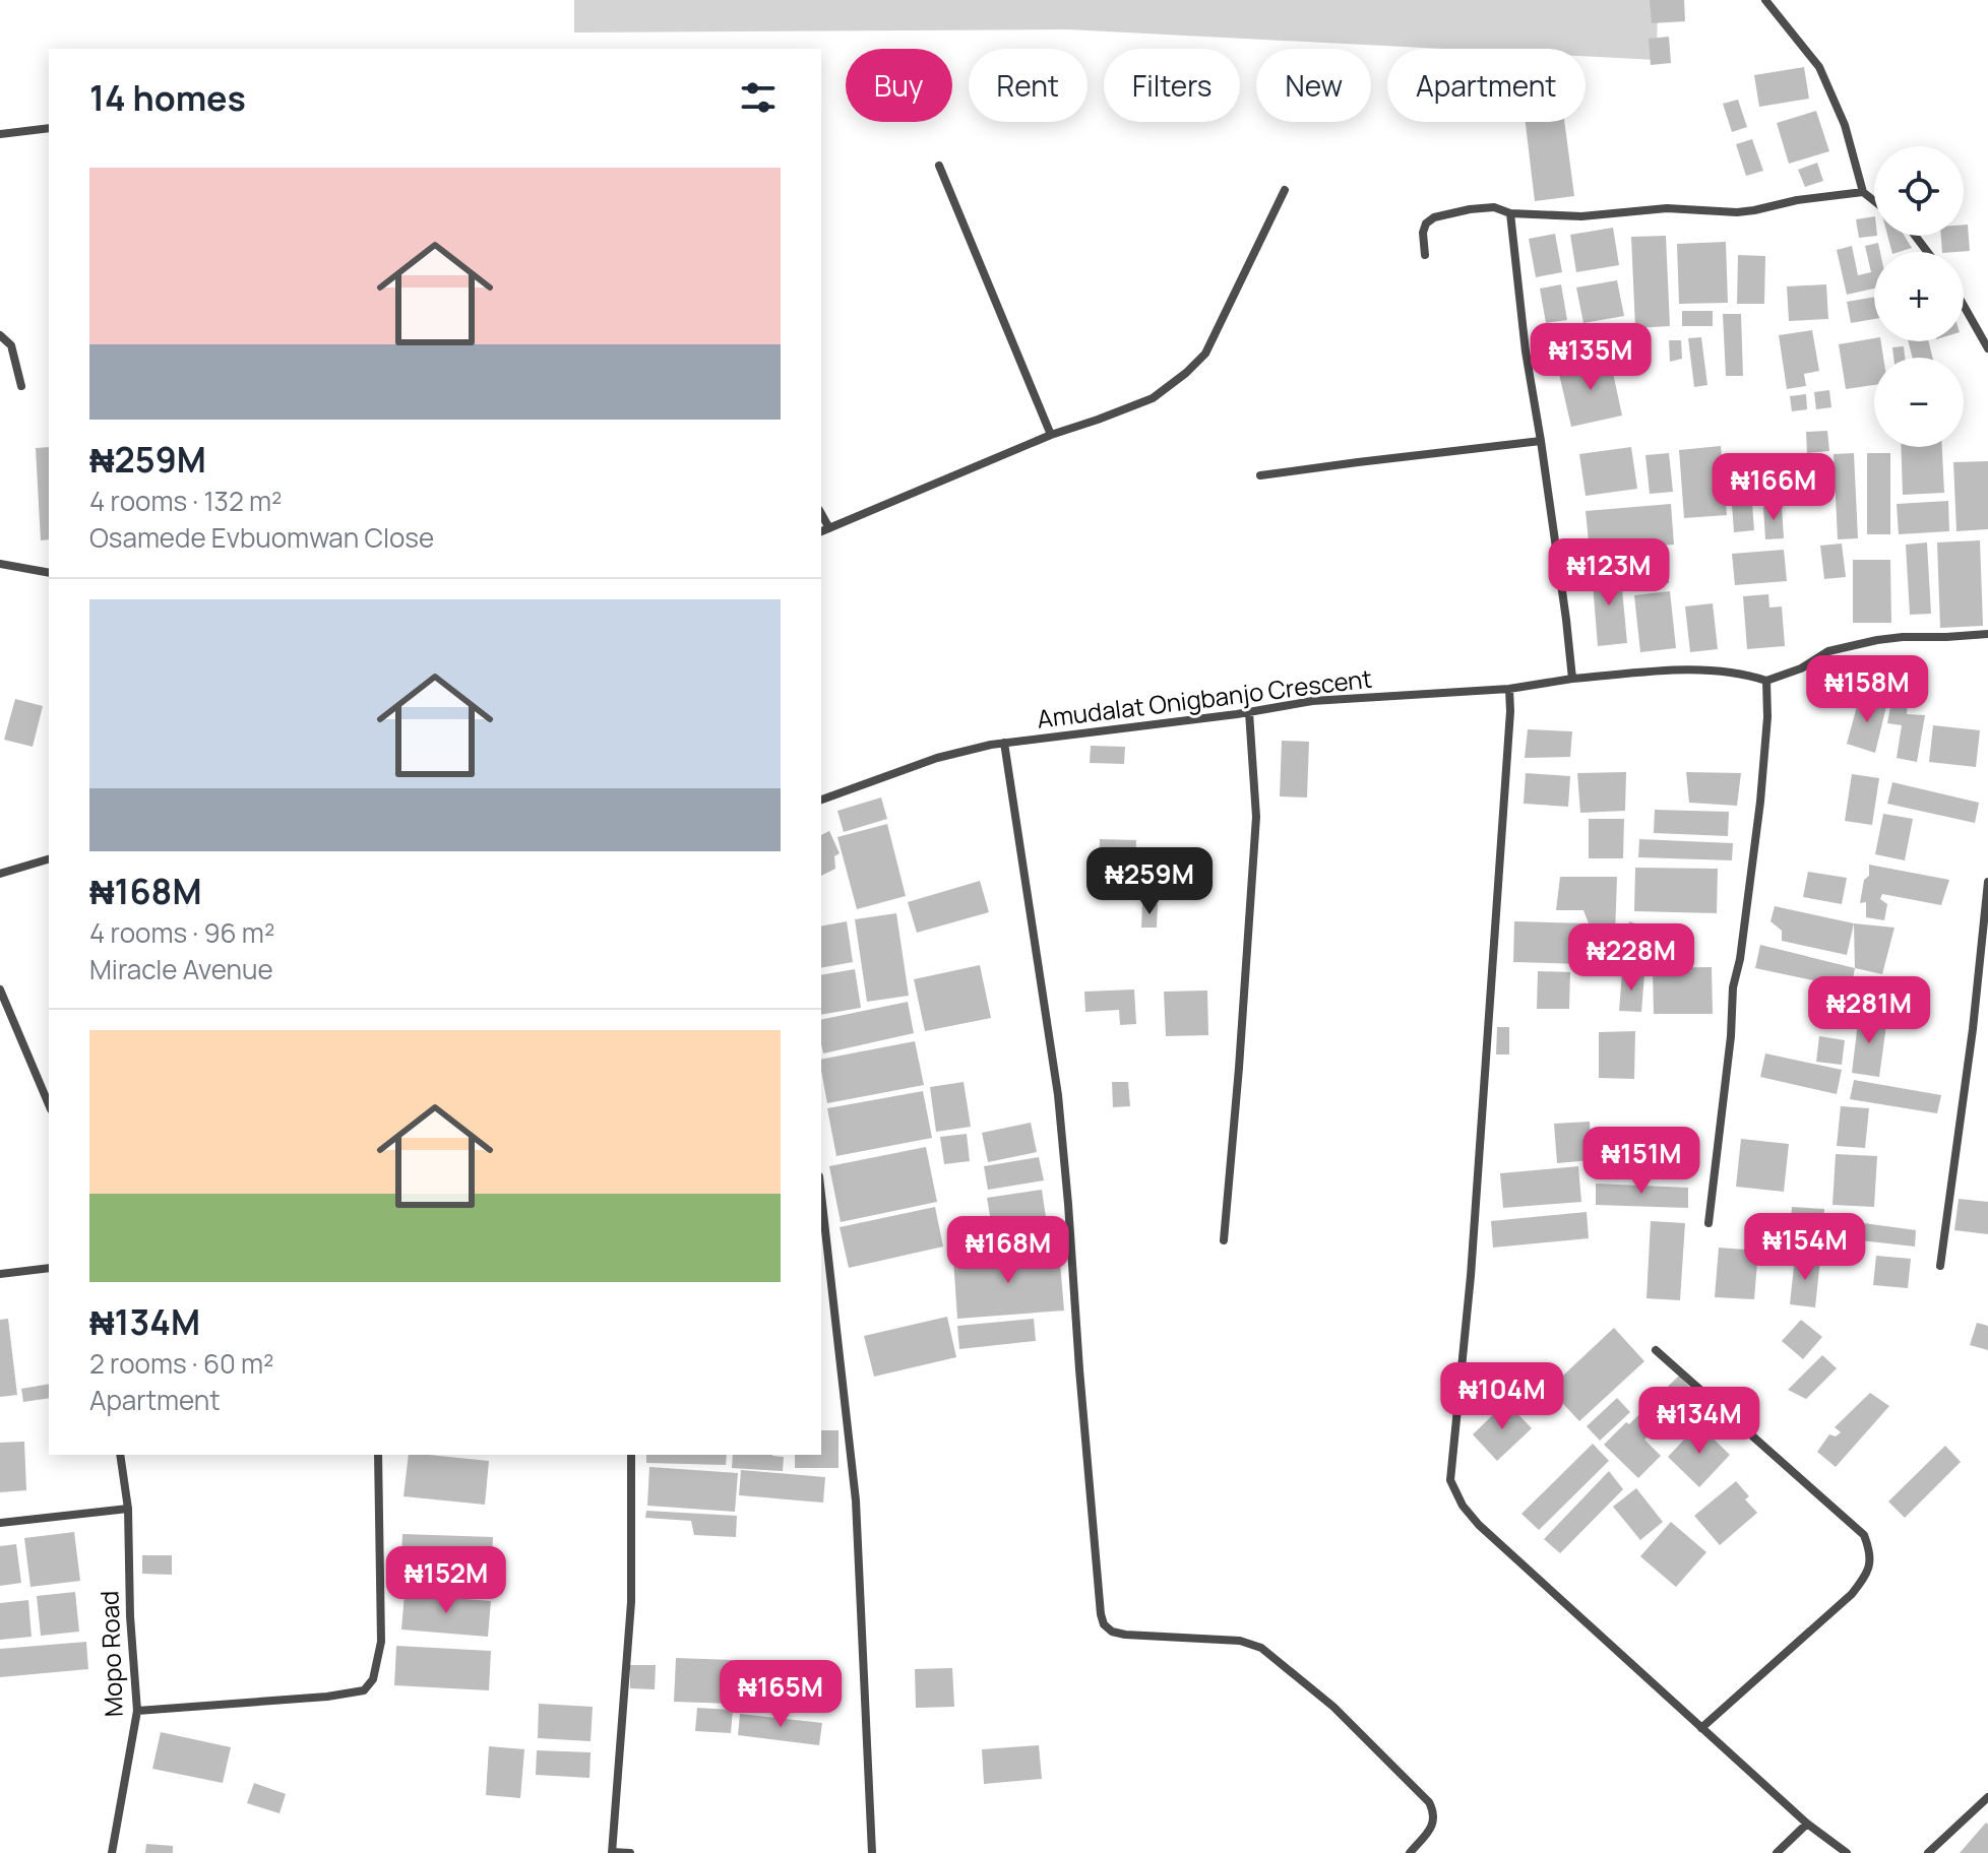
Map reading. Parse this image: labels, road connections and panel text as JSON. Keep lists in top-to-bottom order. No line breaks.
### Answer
{"streets":{"street":["Amudalat Onigbanjo Crescent","Mopo Road"]},"page":{"chip":["Buy","Rent","Filters","New","Apartment"],"heading":"14 homes","map_buttons":["+","−"],"list":[{"name":"₦259M","note":"4 rooms · 132 m² · Osamede Evbuomwan Close"},{"name":"₦168M","note":"4 rooms · 96 m² · Miracle Avenue"},{"name":"₦134M","note":"2 rooms · 60 m² · Apartment"}],"price":["₦135M","₦166M","₦123M","₦158M","₦259M","₦228M","₦281M","₦151M","₦154M","₦168M","₦104M","₦134M","₦152M","₦165M"]}}
